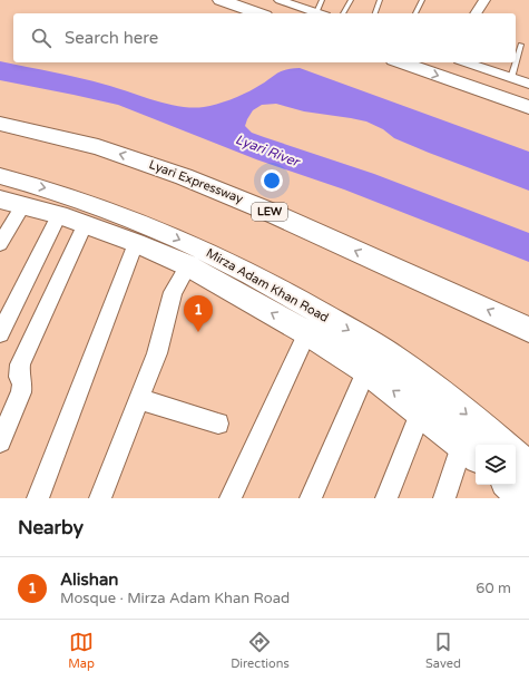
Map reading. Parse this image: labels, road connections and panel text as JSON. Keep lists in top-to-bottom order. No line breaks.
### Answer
{"streets":{"highway":["Lyari Expressway","LEW"],"main road":["Mirza Adam Khan Road"]},"water":["Lyari River"],"page":{"search":"Search here","pins":"1","heading":"Nearby","list":[{"mark":"1","name":"Alishan","note":"Mosque · Mirza Adam Khan Road","value":"60 m"}],"nav":["Map","Directions","Saved"]}}
